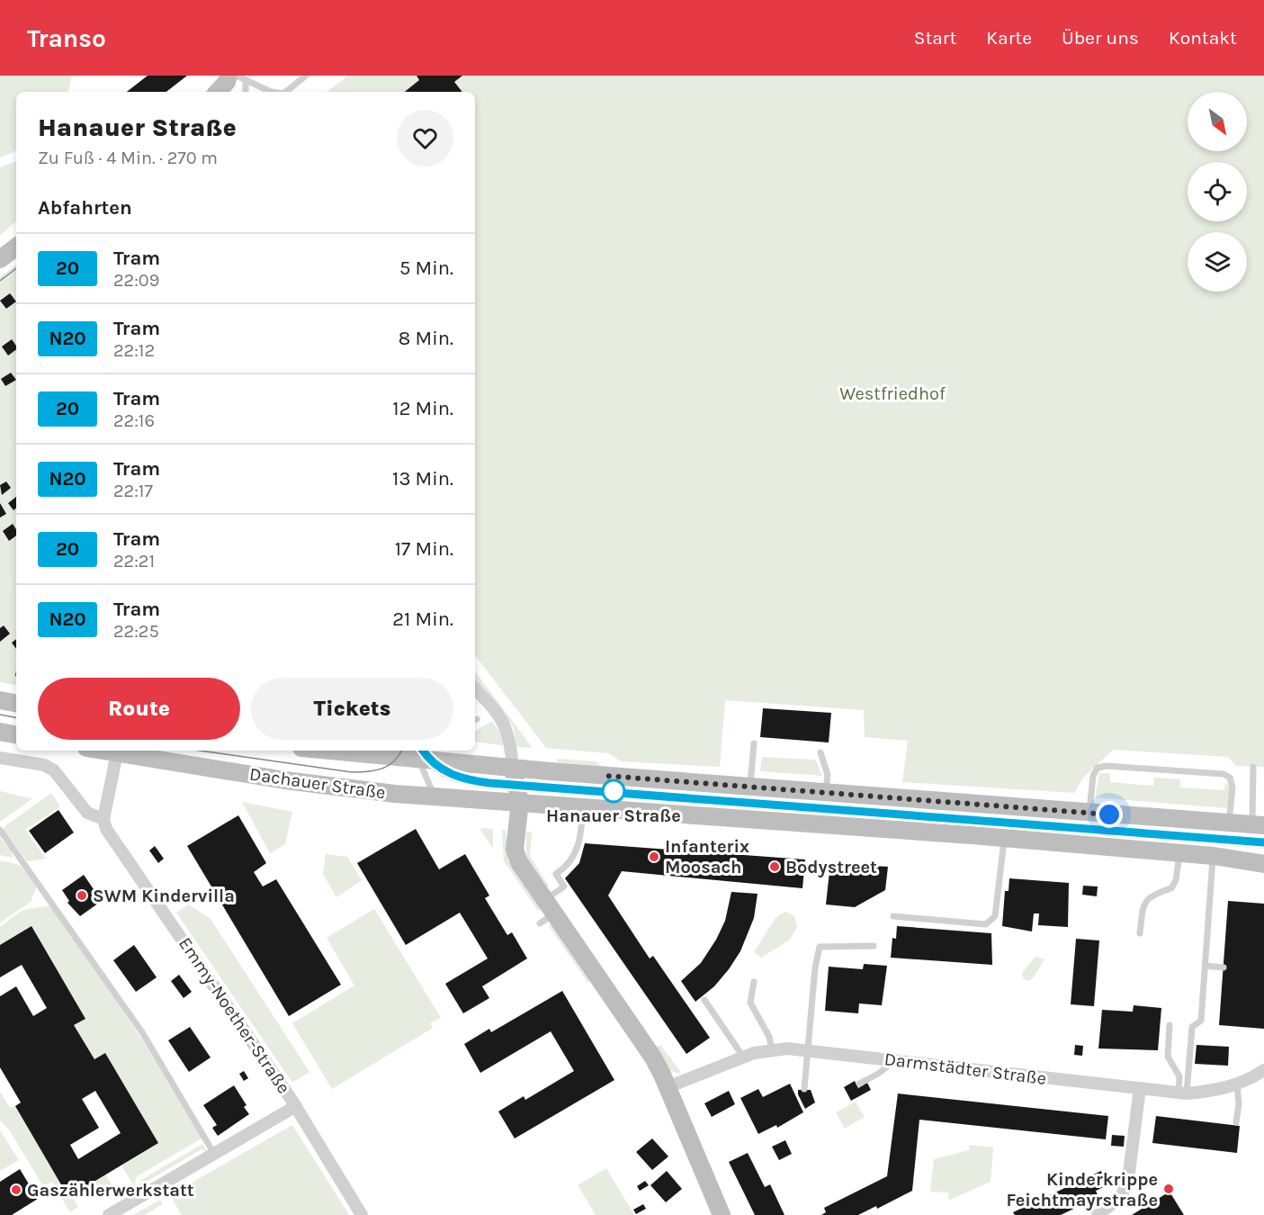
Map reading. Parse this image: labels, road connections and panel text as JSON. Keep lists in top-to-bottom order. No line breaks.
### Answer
{"streets":{"main road":["Dachauer Straße"],"street":["Emmy-Noether-Straße","Darmstädter Straße"]},"parks":["Westfriedhof"],"places":["Hanauer Straße","Infanterix Moosach","Bodystreet","SWM Kindervilla","Kinderkrippe Feichtmayrstraße","Gaszählerwerkstatt"],"lines":["tram line 20"],"north":"bottom right","page":{"header":"Transo","nav":["Start","Karte","Über uns","Kontakt"],"heading":[["Hanauer Straße","Zu Fuß · 4 Min. · 270 m"],"Abfahrten"],"list":[{"mark":"20","name":"Tram","note":"22:09","value":"5 Min."},{"mark":"N20","name":"Tram","note":"22:12","value":"8 Min."},{"mark":"20","name":"Tram","note":"22:16","value":"12 Min."},{"mark":"N20","name":"Tram","note":"22:17","value":"13 Min."},{"mark":"20","name":"Tram","note":"22:21","value":"17 Min."},{"mark":"N20","name":"Tram","note":"22:25","value":"21 Min."}],"buttons":["Route","Tickets"]}}
